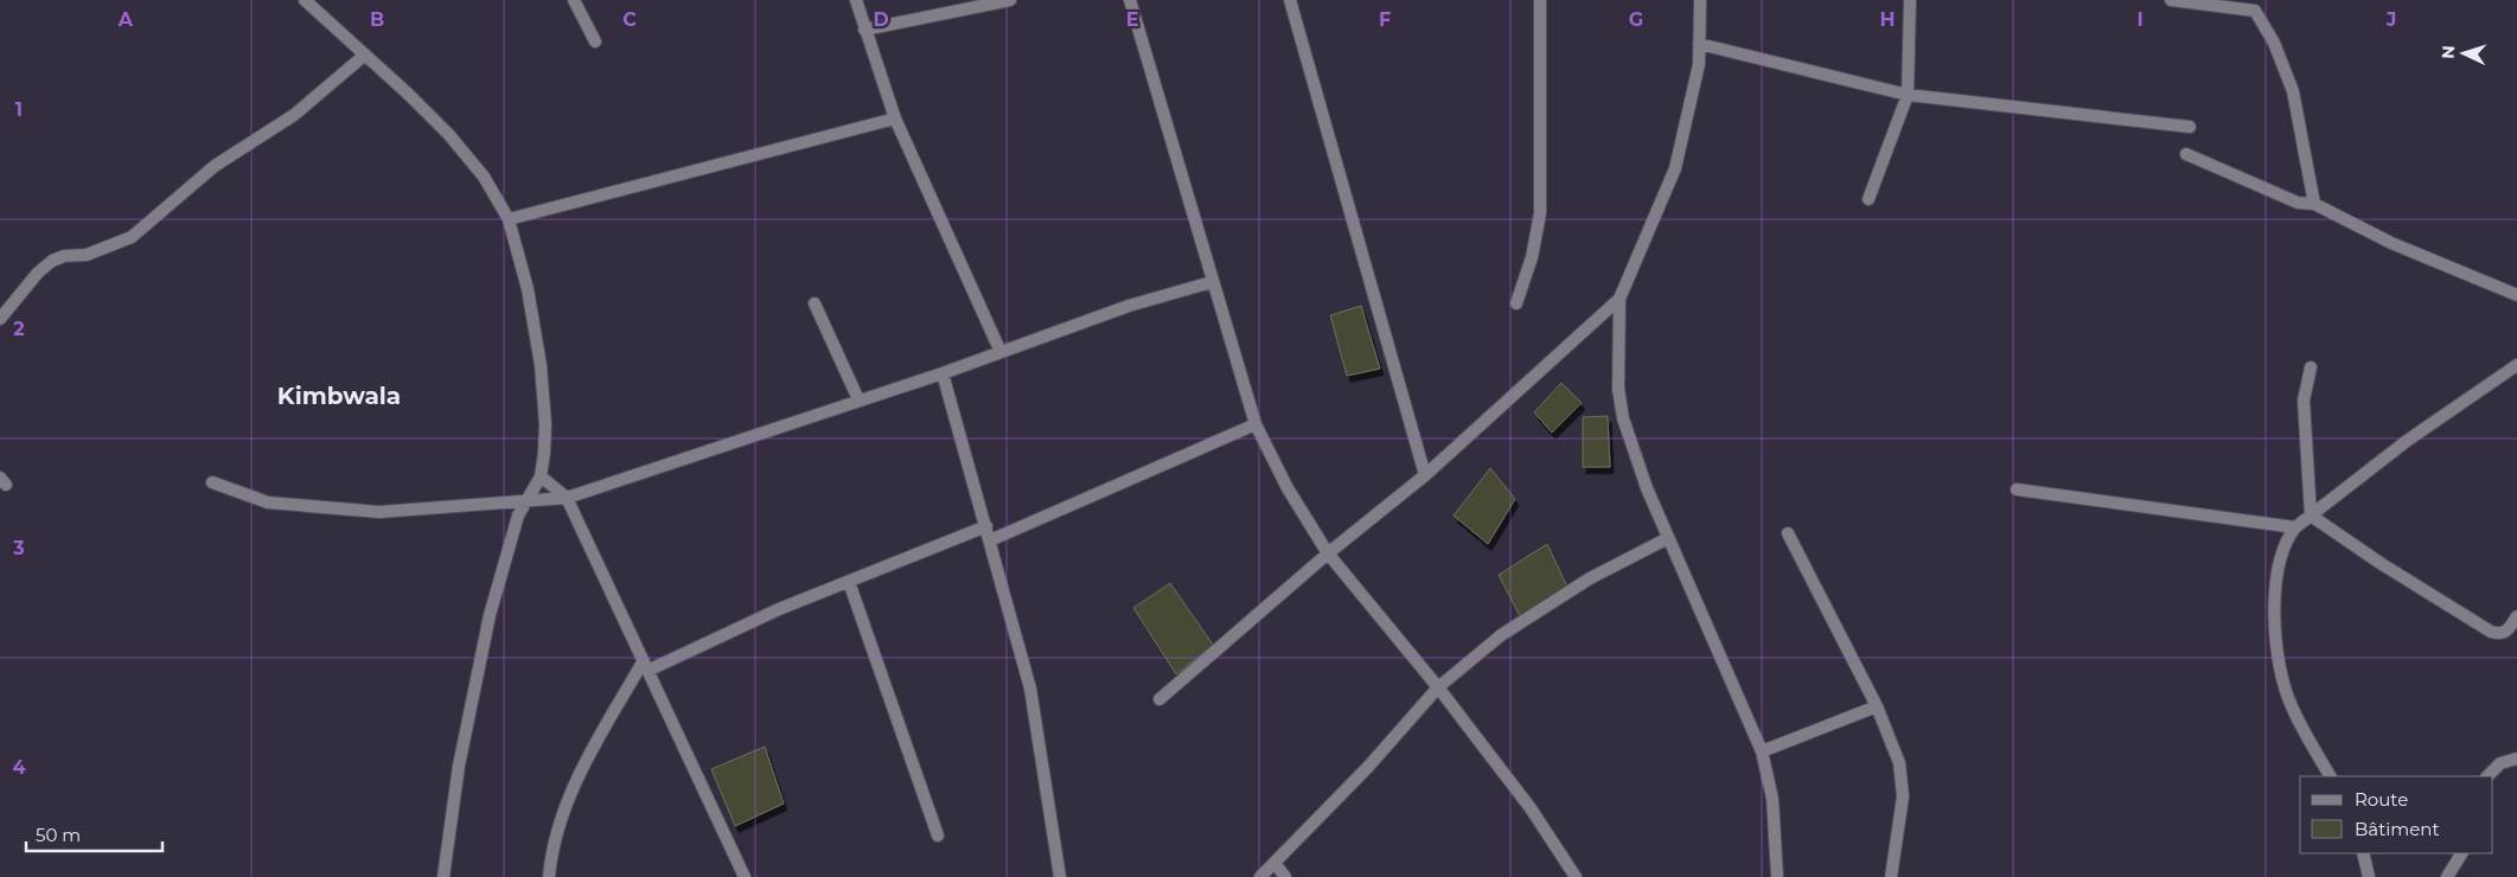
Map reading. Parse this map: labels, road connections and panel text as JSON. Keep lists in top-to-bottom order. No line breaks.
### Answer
{"districts":["Kimbwala"],"legend":["Route","Bâtiment"],"scale_bar":"50 m","north":"left","grid":{"columns":["A","B","C","D","E","F","G","H","I","J"],"rows":["1","2","3","4"]}}
